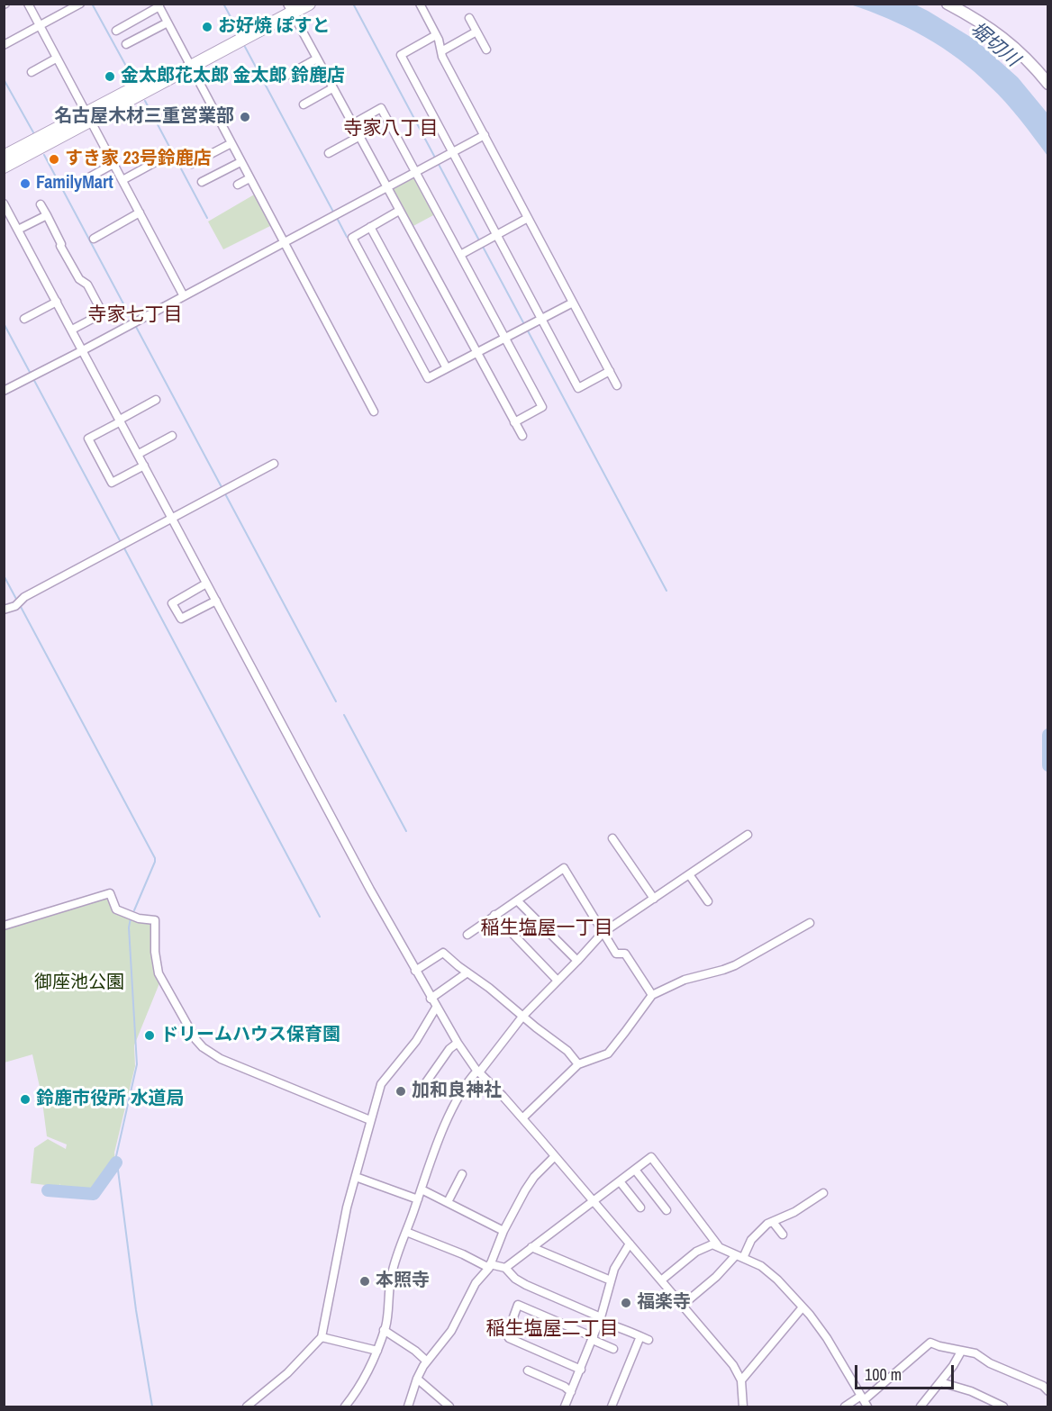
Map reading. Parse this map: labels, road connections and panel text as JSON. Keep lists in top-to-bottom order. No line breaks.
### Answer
{"districts":["寺家八丁目","寺家七丁目","稲生塩屋一丁目","稲生塩屋二丁目"],"water":["堀切川"],"parks":["御座池公園"],"places":["お好焼 ぽすと","金太郎花太郎 金太郎 鈴鹿店","名古屋木材三重営業部","すき家 23号鈴鹿店","FamilyMart","ドリームハウス保育園","加和良神社","鈴鹿市役所 水道局","本照寺","福楽寺"],"scale_bar":"100 m"}
